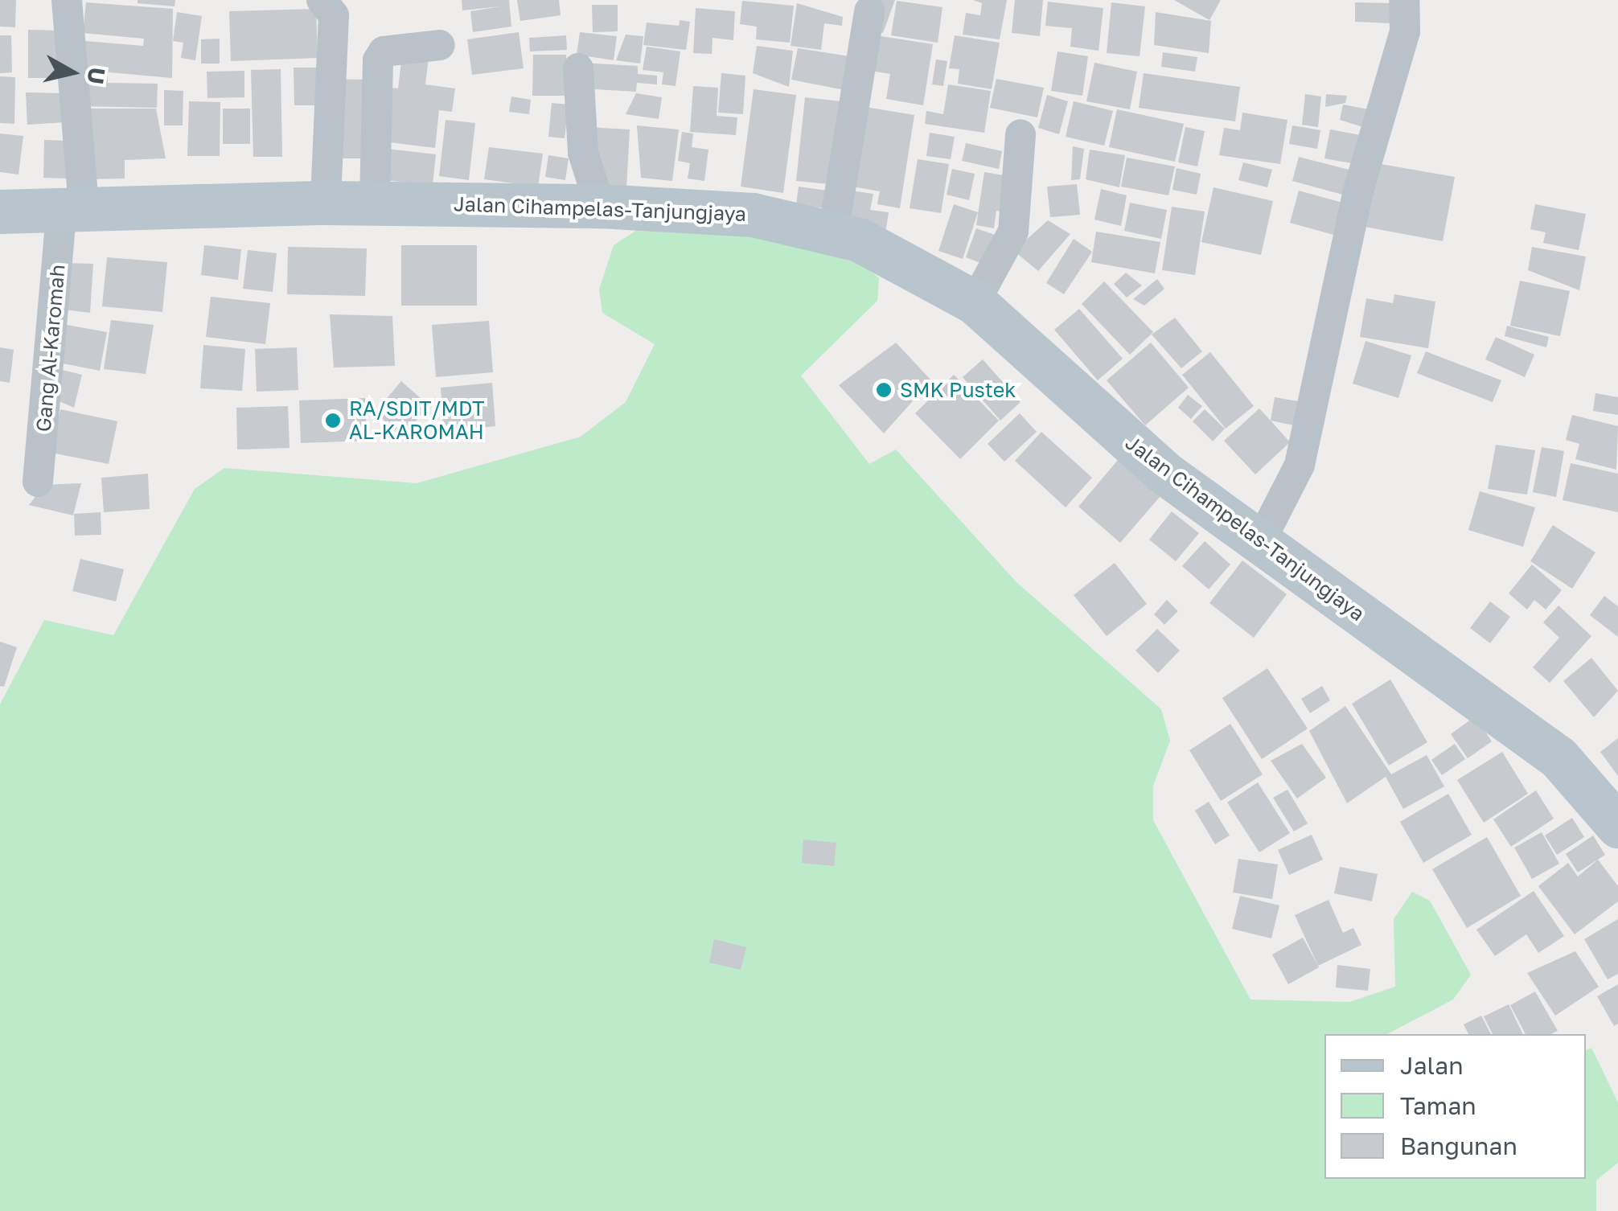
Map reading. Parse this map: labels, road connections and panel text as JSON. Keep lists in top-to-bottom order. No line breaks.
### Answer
{"streets":{"main road":["Jalan Cihampelas-Tanjungjaya"],"street":["Gang Al-Karomah"]},"crossings":[["Jalan Cihampelas-Tanjungjaya","Gang Al-Karomah"]],"places":["SMK Pustek","RA/SDIT/MDT AL-KAROMAH"],"legend":["Jalan","Taman","Bangunan"],"north":"right"}
